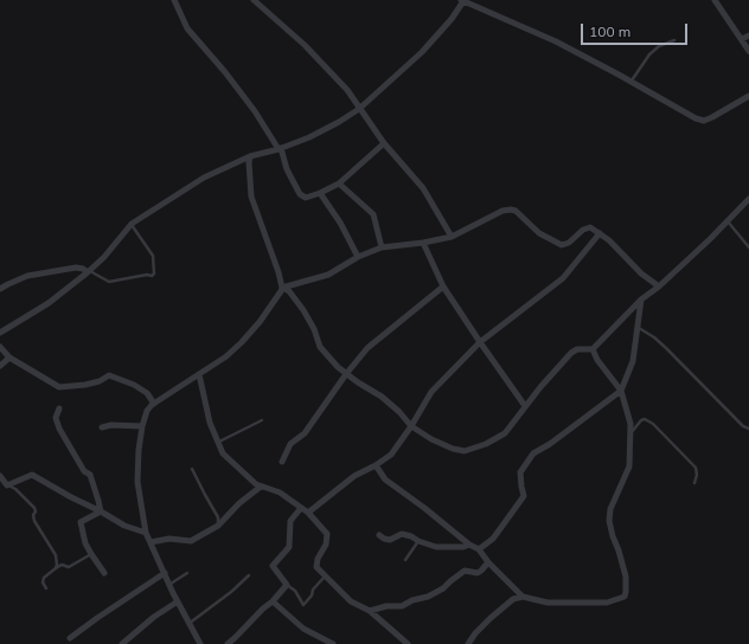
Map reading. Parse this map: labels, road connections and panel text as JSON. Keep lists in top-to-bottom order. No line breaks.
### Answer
{"scale_bar":"100 m"}
